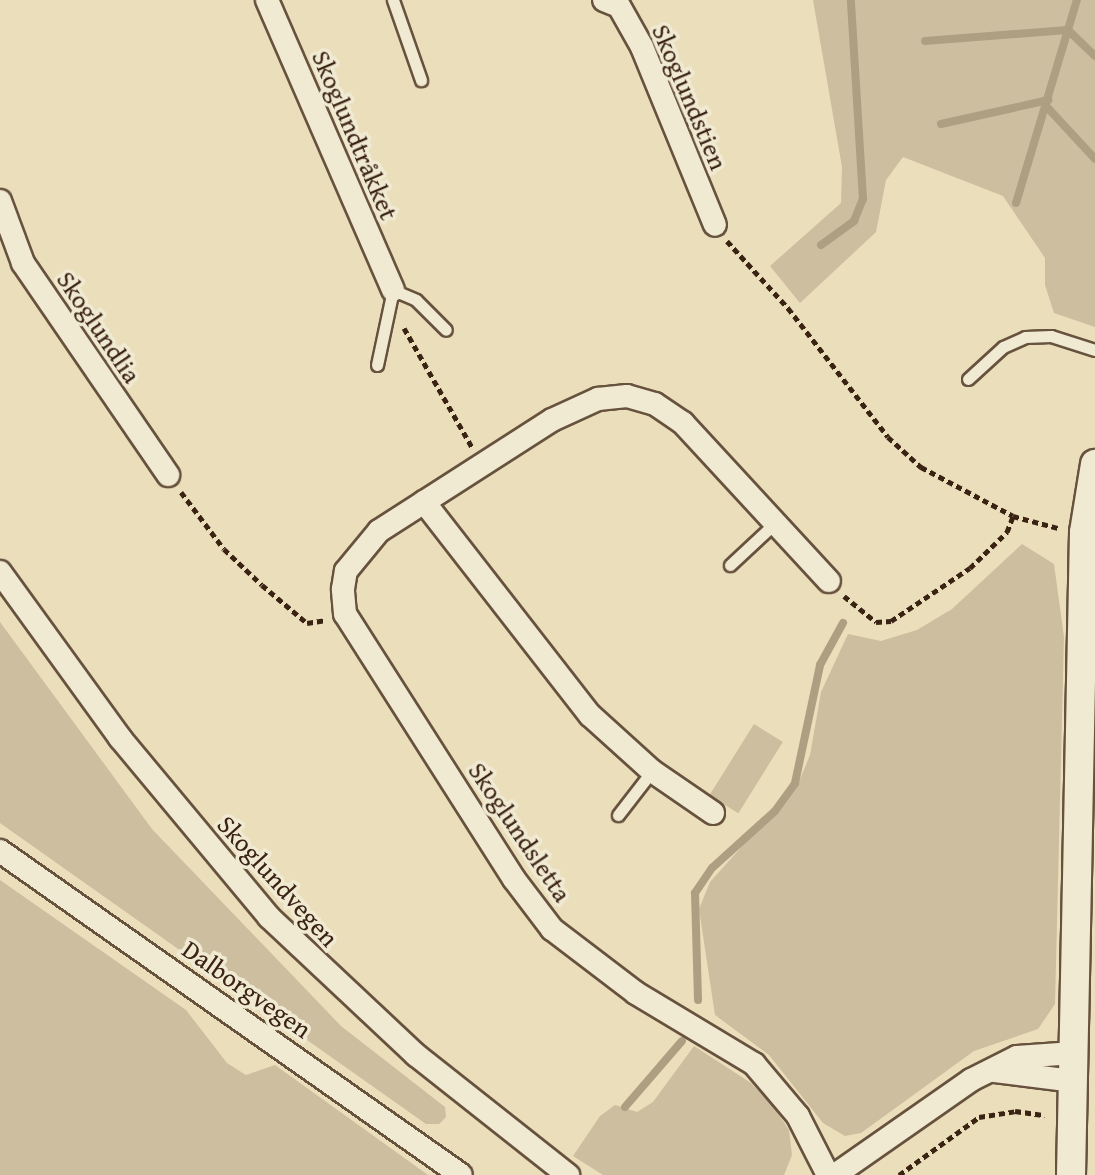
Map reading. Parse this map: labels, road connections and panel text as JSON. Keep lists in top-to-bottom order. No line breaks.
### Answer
{"streets":{"street":["Skoglundstien","Skoglundtråkket","Skoglundlia","Skoglundsletta","Skoglundvegen","Dalborgvegen"]}}
